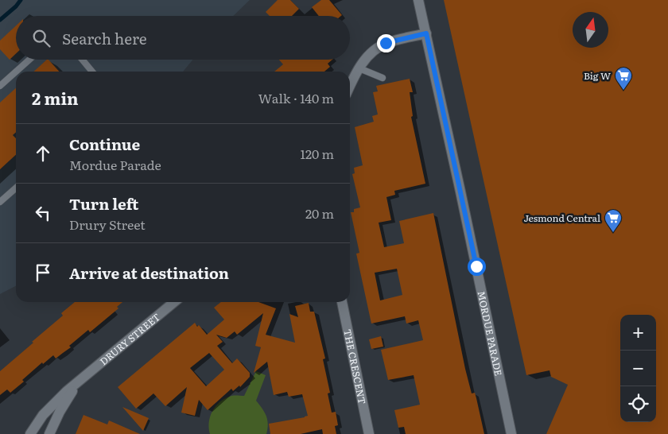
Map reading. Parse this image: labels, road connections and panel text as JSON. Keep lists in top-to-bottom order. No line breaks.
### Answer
{"streets":{"street":["MORDUE PARADE","DRURY STREET","THE CRESCENT"]},"places":{"supermarket":["Big W","Jesmond Central"]},"north":"top","page":{"search":"Search here","heading":["2 min","Walk · 140 m"],"list":[["Continue","Mordue Parade","120 m"],["Turn left","Drury Street","20 m"],"Arrive at destination"],"map_buttons":["+","−"]}}
